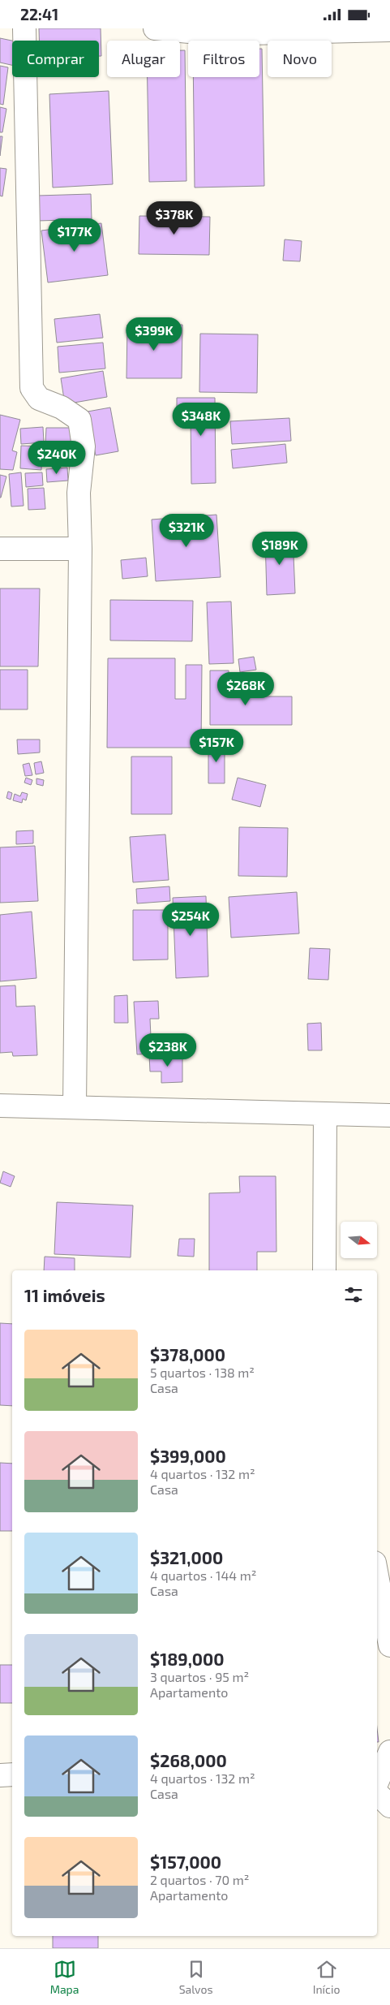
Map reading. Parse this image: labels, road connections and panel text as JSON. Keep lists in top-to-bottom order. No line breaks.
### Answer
{"north":"right","page":{"status":"22:41","chip":["Comprar","Alugar","Filtros","Novo"],"price":["$378K","$177K","$399K","$348K","$240K","$321K","$189K","$268K","$157K","$254K","$238K"],"heading":"11 imóveis","list":[{"name":"$378,000","note":"5 quartos · 138 m² · Casa"},{"name":"$399,000","note":"4 quartos · 132 m² · Casa"},{"name":"$321,000","note":"4 quartos · 144 m² · Casa"},{"name":"$189,000","note":"3 quartos · 95 m² · Apartamento"},{"name":"$268,000","note":"4 quartos · 132 m² · Casa"},{"name":"$157,000","note":"2 quartos · 70 m² · Apartamento"}],"tabs":["Mapa","Salvos","Início"]}}
